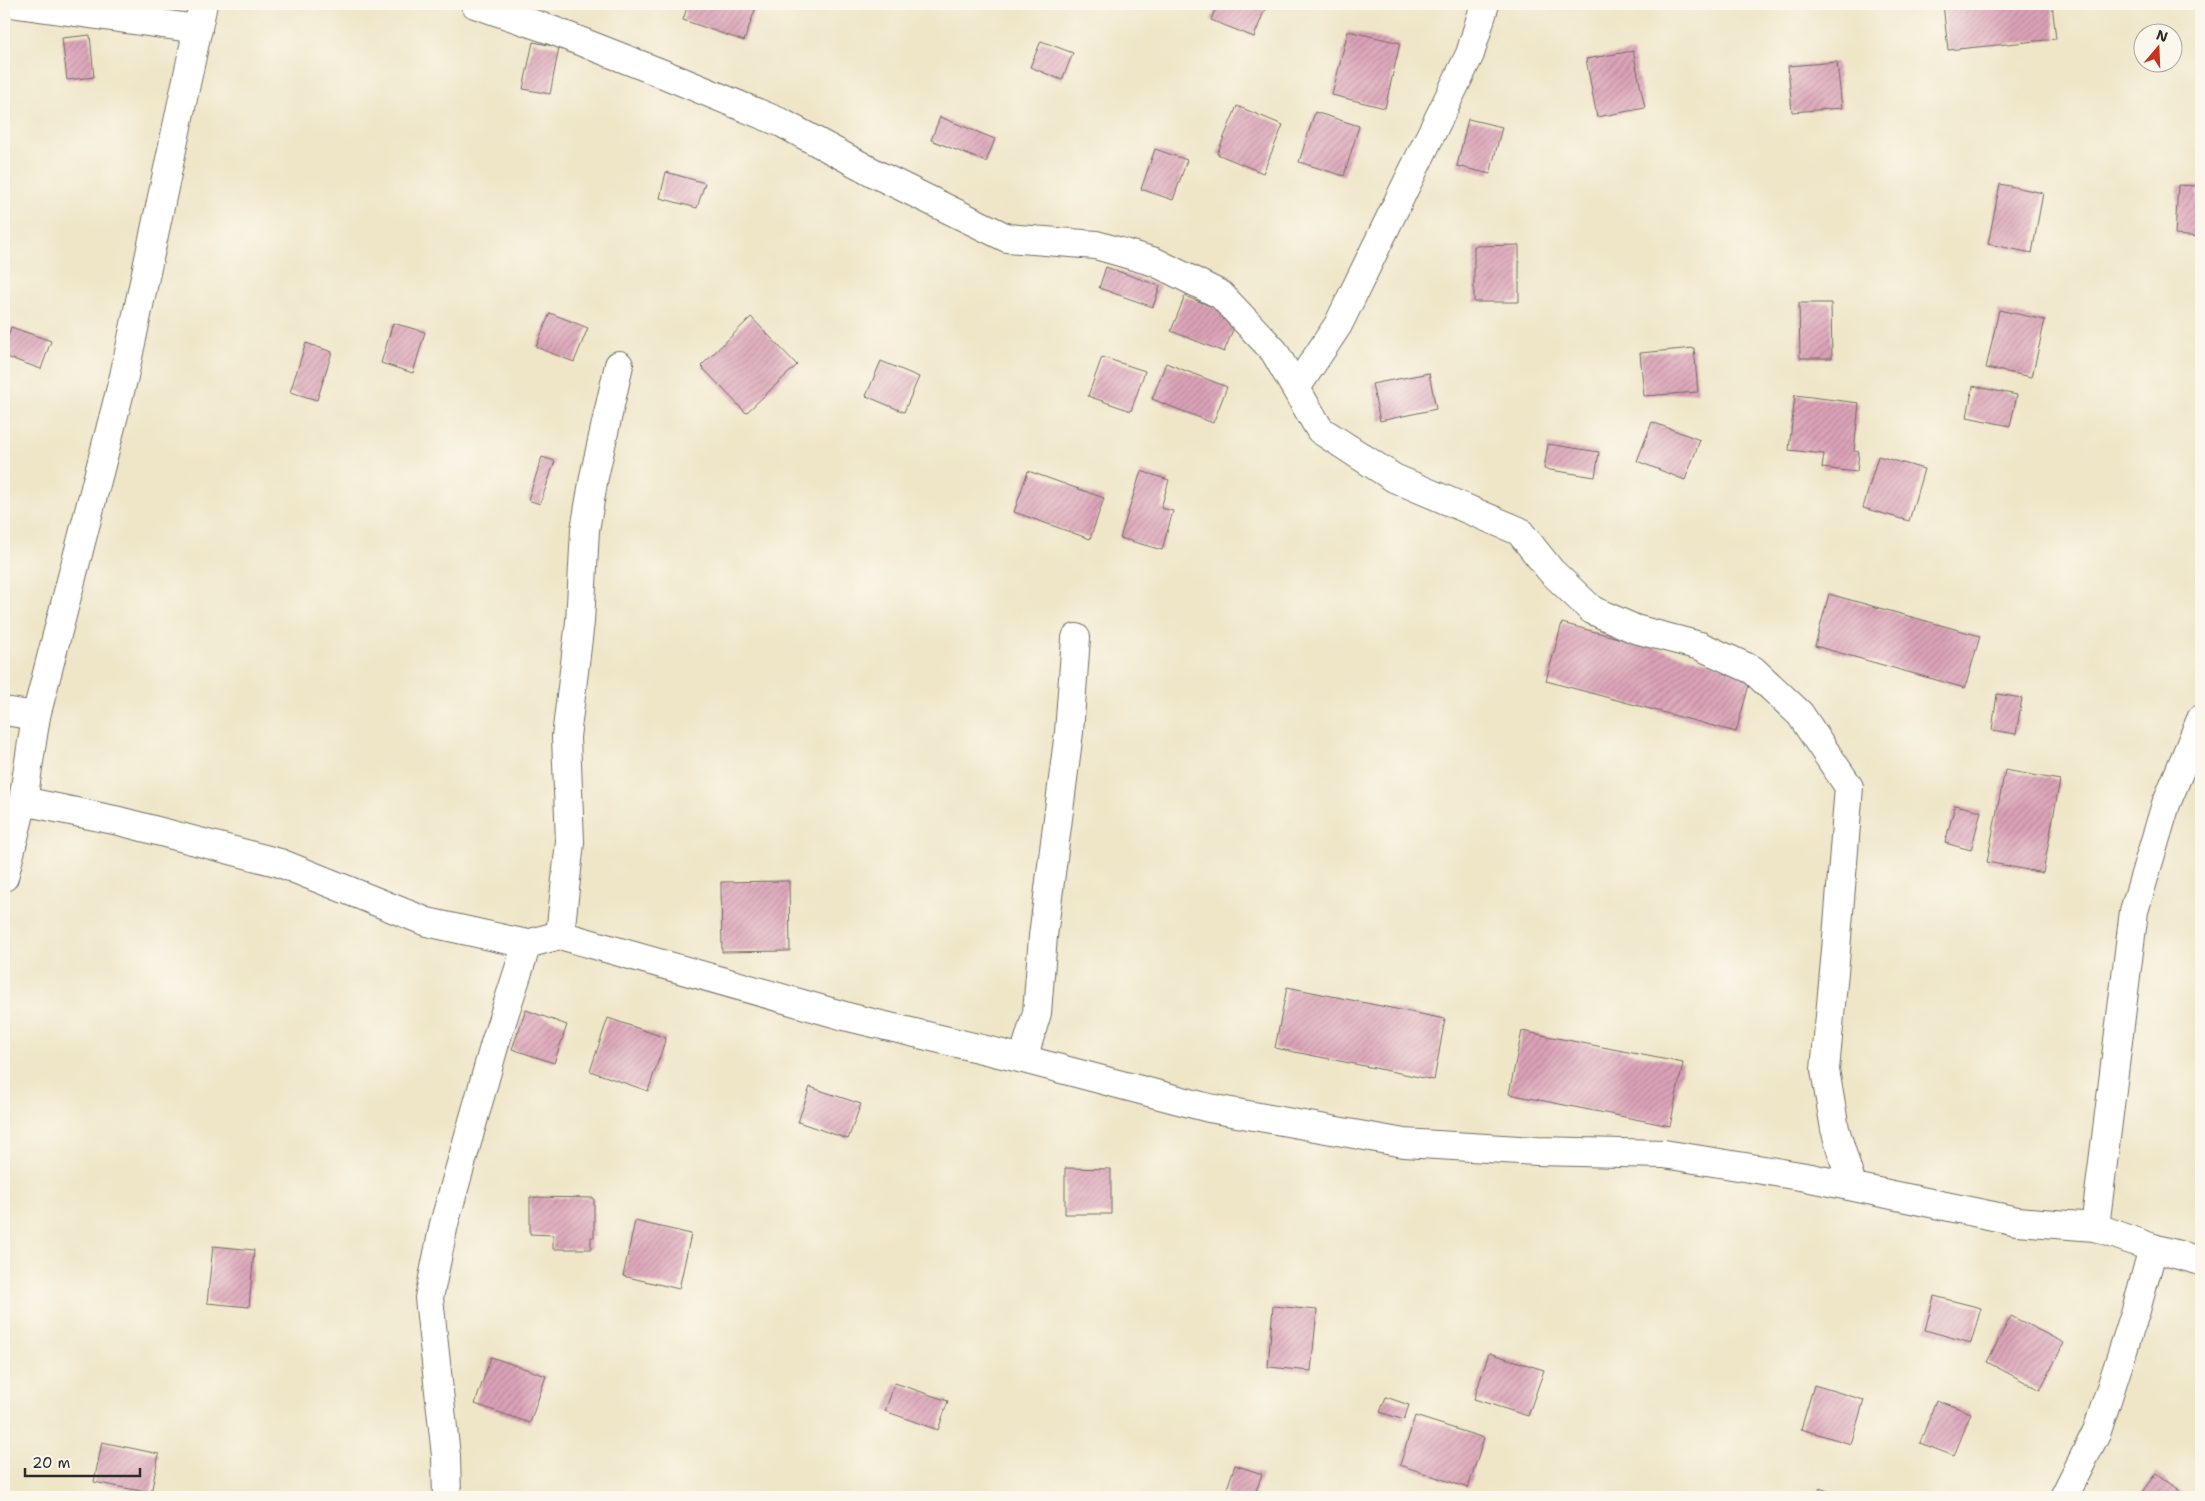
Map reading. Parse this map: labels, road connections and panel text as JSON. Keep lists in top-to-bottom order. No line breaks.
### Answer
{"scale_bar":"20 m","north":"top"}
